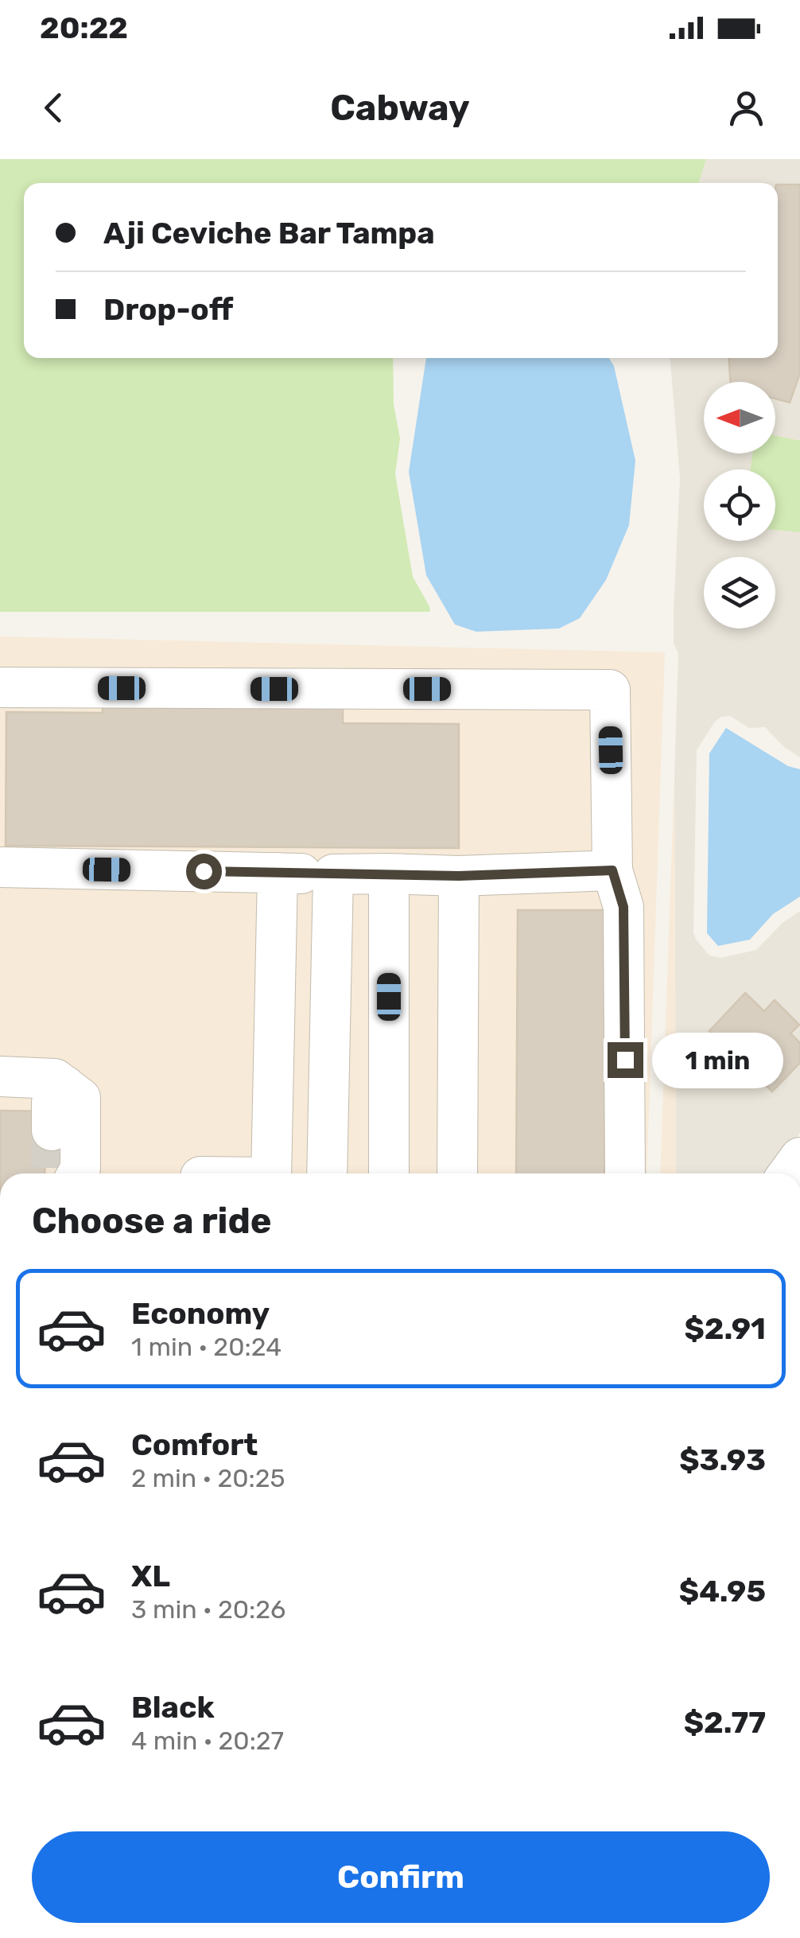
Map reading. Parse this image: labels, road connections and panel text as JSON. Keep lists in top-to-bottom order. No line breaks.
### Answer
{"north":"left","page":{"status":"20:22","header":"Cabway","banner":["Aji Ceviche Bar Tampa","Drop-off"],"bubble":"1 min","heading":"Choose a ride","list":[{"name":"Economy","note":"1 min · 20:24","value":"$2.91"},{"name":"Comfort","note":"2 min · 20:25","value":"$3.93"},{"name":"XL","note":"3 min · 20:26","value":"$4.95"},{"name":"Black","note":"4 min · 20:27","value":"$2.77"}],"buttons":"Confirm"}}
